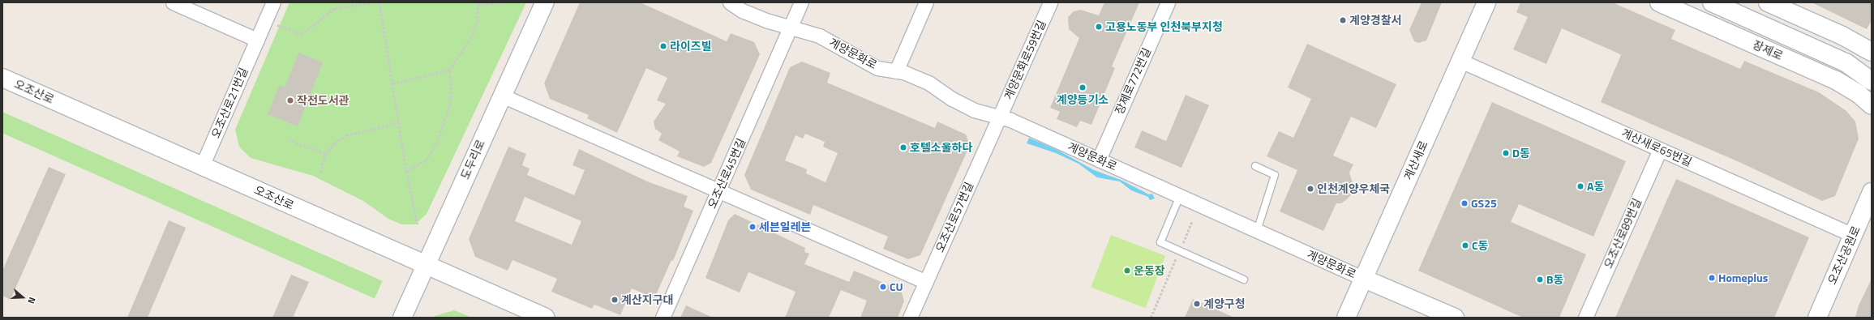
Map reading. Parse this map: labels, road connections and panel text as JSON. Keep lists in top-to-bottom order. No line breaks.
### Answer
{"streets":{"street":["장제로","계양문화로","계양문화로59번길","장제로772번길","오조산로","오조산로21번길","계산새로65번길","도두리로","계산새로","오조산로45번길","오조산로57번길","오조산로89번길","오조산공원로"]},"crossings":[["계양문화로","계양문화로59번길"],["계양문화로","장제로772번길"],["계양문화로","계산새로"],["계양문화로","오조산로45번길"],["계양문화로","오조산로57번길"],["계양문화로59번길","오조산로57번길"],["오조산로","오조산로21번길"],["오조산로","도두리로"],["계산새로65번길","계산새로"],["계산새로65번길","오조산로89번길"],["계산새로65번길","오조산공원로"]],"places":["계양경찰서","고용노동부 인천북부지청","라이즈빌","계양등기소","작전도서관","호텔소울하다","D동","A동","인천계양우체국","GS25","세븐일레븐","C동","운동장","Homeplus","B동","CU","계산지구대","계양구청"],"north":"right"}
